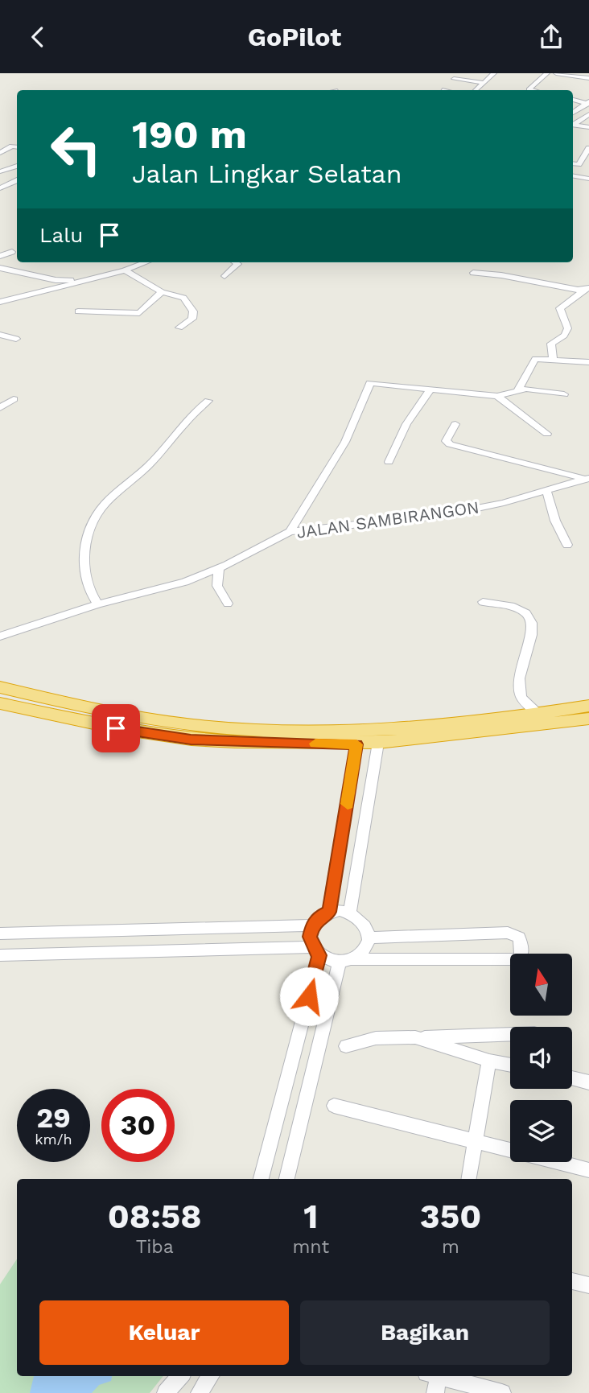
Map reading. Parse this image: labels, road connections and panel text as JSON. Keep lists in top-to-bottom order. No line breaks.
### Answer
{"streets":{"street":["JALAN SAMBIRANGON"]},"north":"top","page":{"header":"GoPilot","turn":["190 m","Jalan Lingkar Selatan"],"then":"Lalu","speed":"29 km/h","limit":"30","eta":["08:58","Tiba","1","mnt","350","m"],"buttons":["Keluar","Bagikan"]}}
